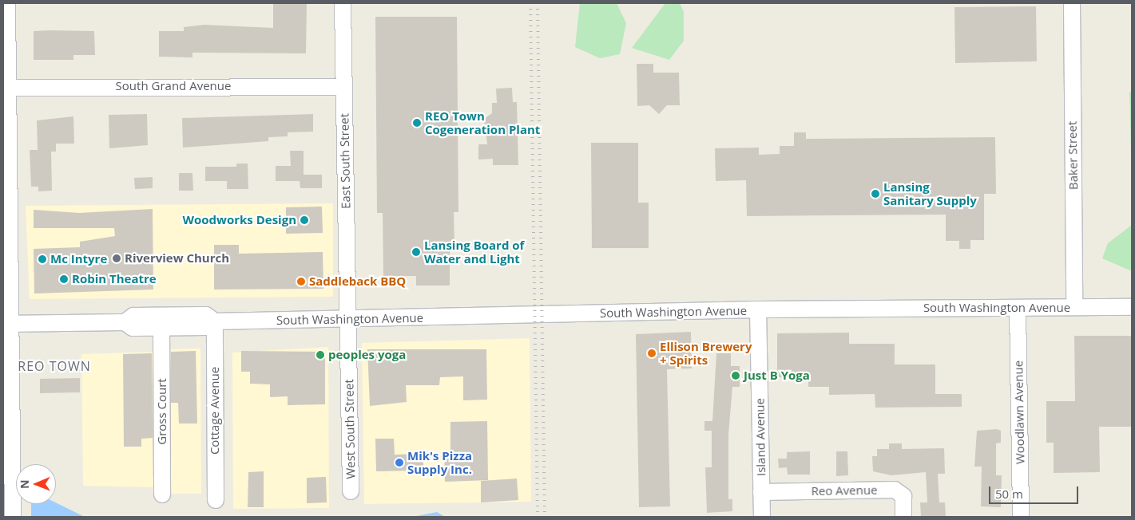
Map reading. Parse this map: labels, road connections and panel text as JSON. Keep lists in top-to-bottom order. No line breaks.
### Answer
{"streets":{"street":["South Grand Avenue","Baker Street","East South Street","South Washington Avenue","Cottage Avenue","Gross Court","Woodlawn Avenue","West South Street","Island Avenue","Reo Avenue"]},"crossings":[["South Grand Avenue","East South Street"],["Baker Street","South Washington Avenue"],["East South Street","South Washington Avenue"],["East South Street","West South Street"],["South Washington Avenue","Cottage Avenue"],["South Washington Avenue","Gross Court"],["South Washington Avenue","Woodlawn Avenue"],["South Washington Avenue","West South Street"],["South Washington Avenue","Island Avenue"],["Island Avenue","Reo Avenue"]],"districts":["REO TOWN"],"places":["REO Town Cogeneration Plant","Lansing Sanitary Supply","Woodworks Design","Lansing Board of Water and Light","Riverview Church","Mc Intyre","Robin Theatre","Saddleback BBQ","Ellison Brewery + Spirits","peoples yoga","Just B Yoga","Mik's Pizza Supply Inc."],"scale_bar":"50 m","north":"left"}
